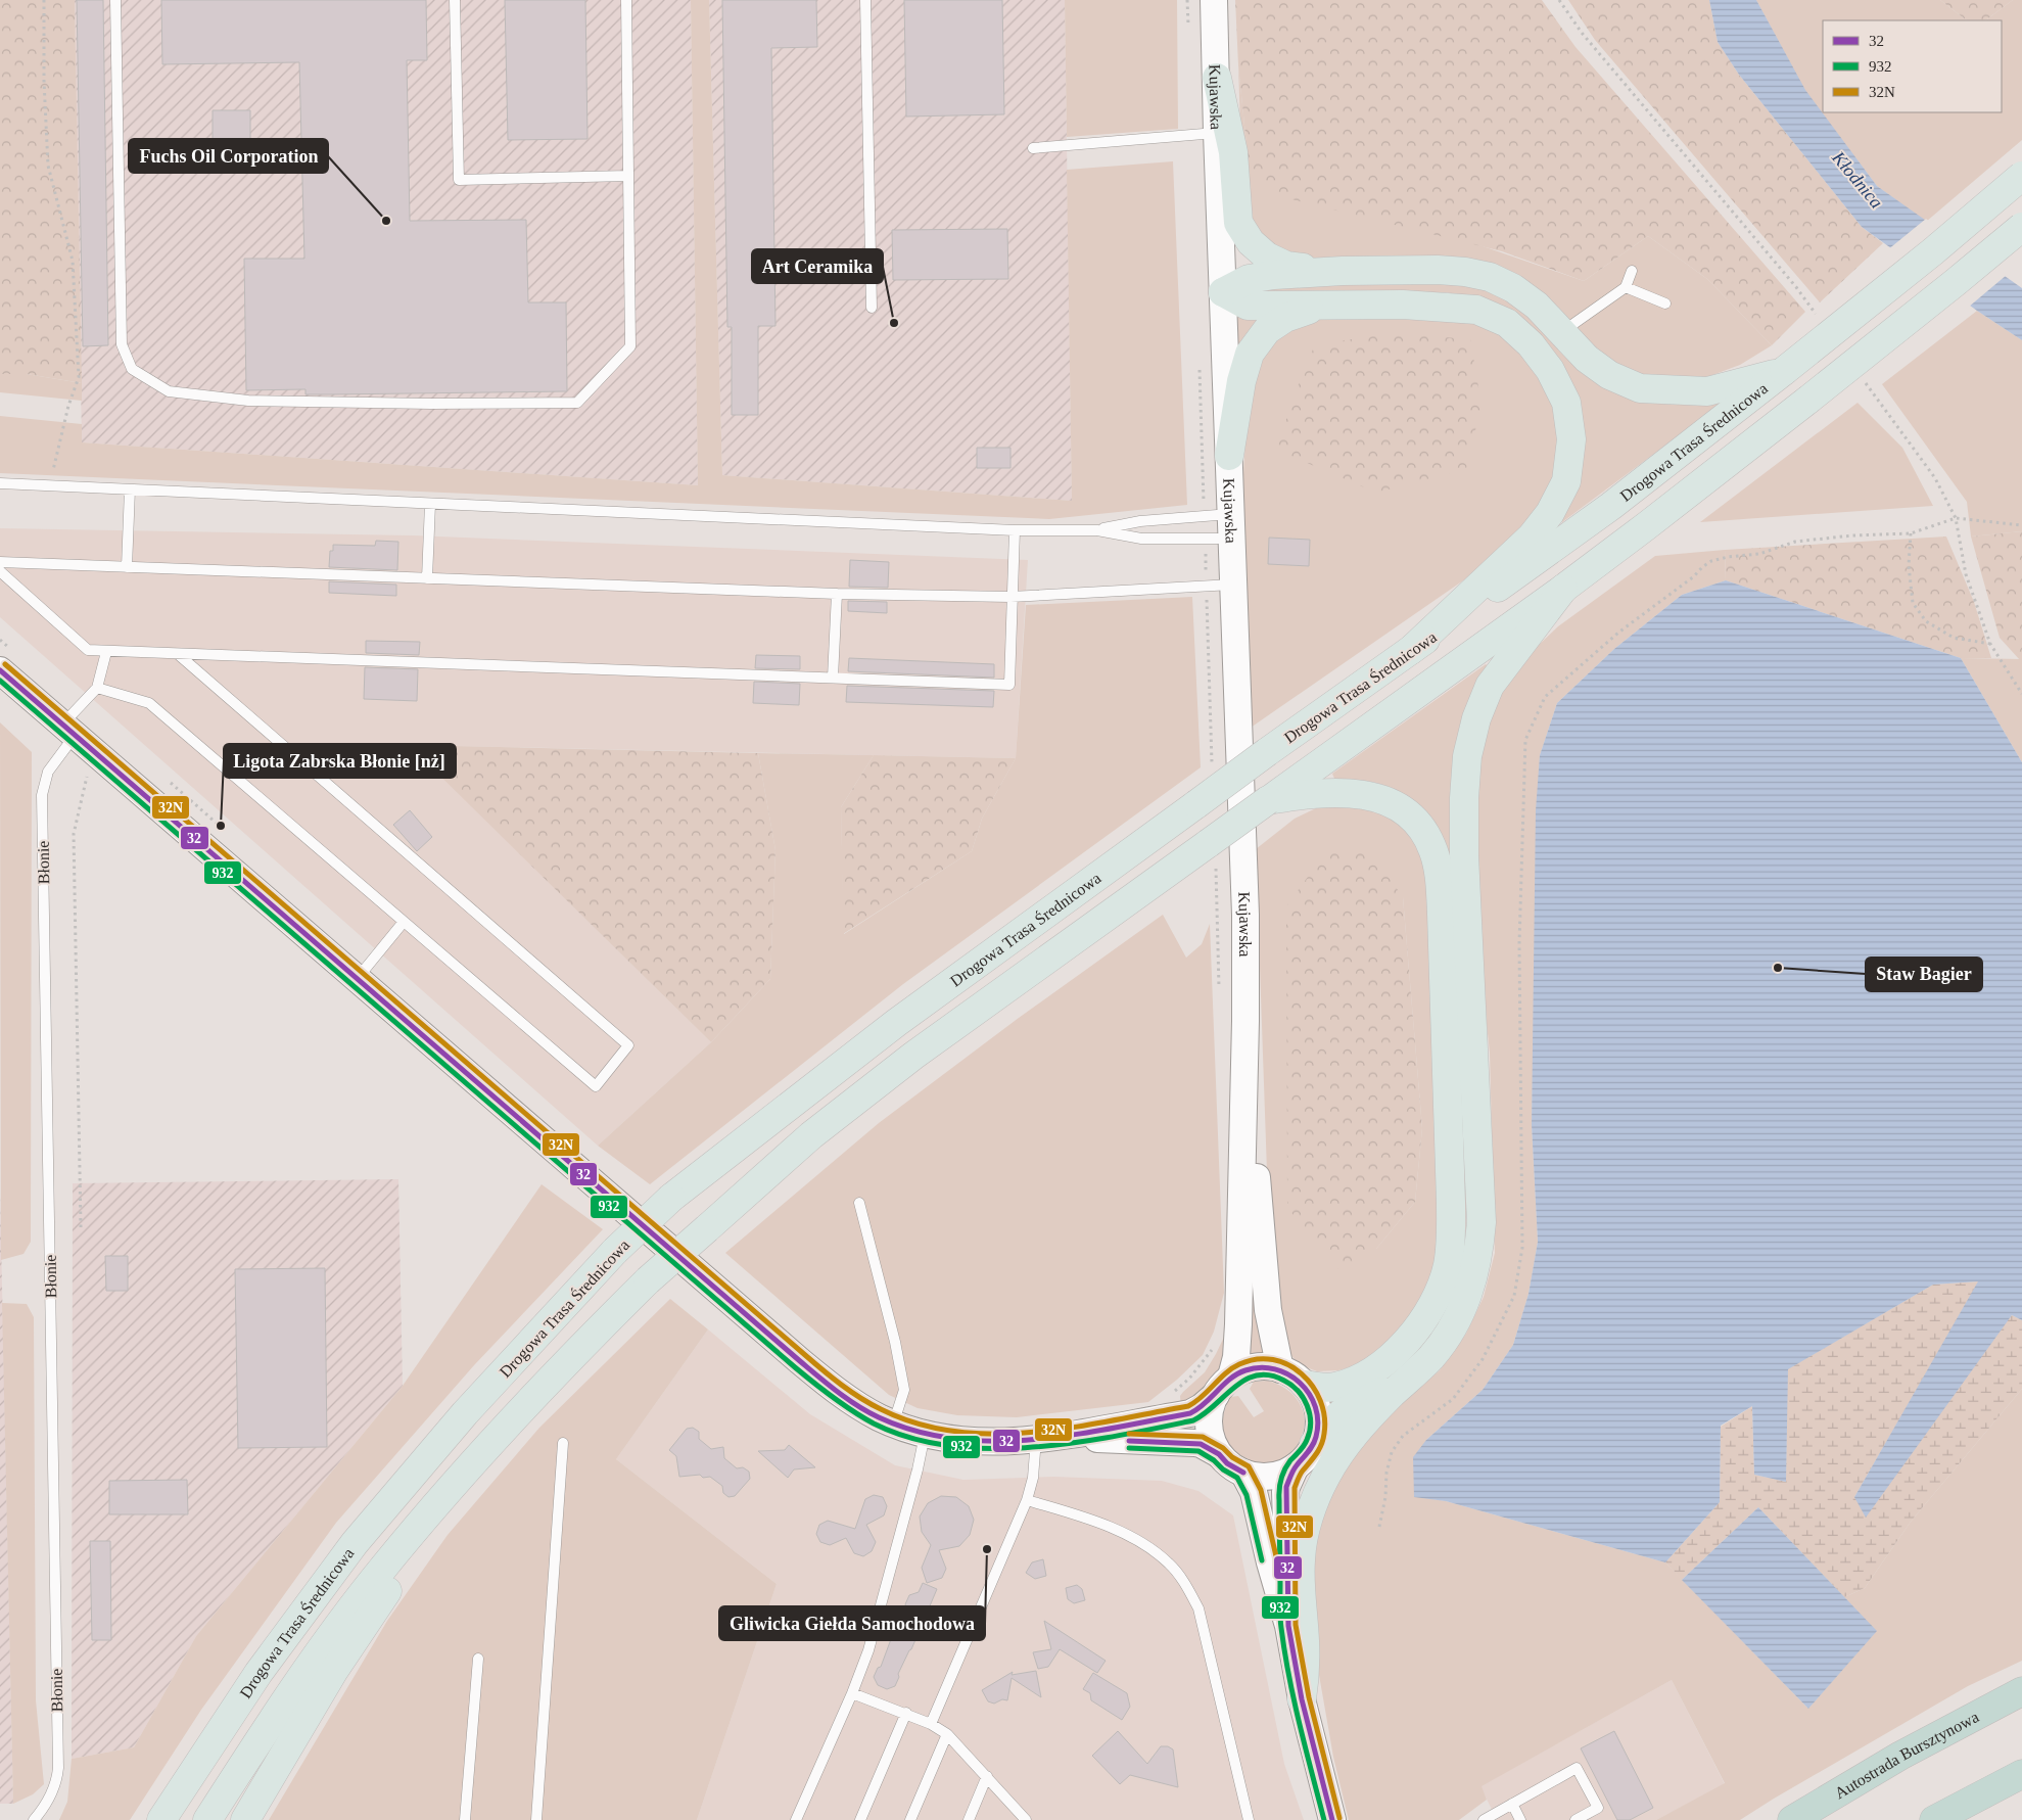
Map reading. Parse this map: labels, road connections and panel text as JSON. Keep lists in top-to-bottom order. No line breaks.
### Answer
{"streets":{"highway":["Autostrada Bursztynowa"],"main road":["Drogowa Trasa Średnicowa"],"street":["Kujawska"],"lane":["Błonie"]},"water":["Kłodnica"],"places":["Fuchs Oil Corporation","Art Ceramika","Ligota Zabrska Błonie [nż]","Staw Bagier","Gliwicka Giełda Samochodowa"],"lines":["transit line 32N","transit line 32","transit line 932"],"legend":["32","932","32N"]}
